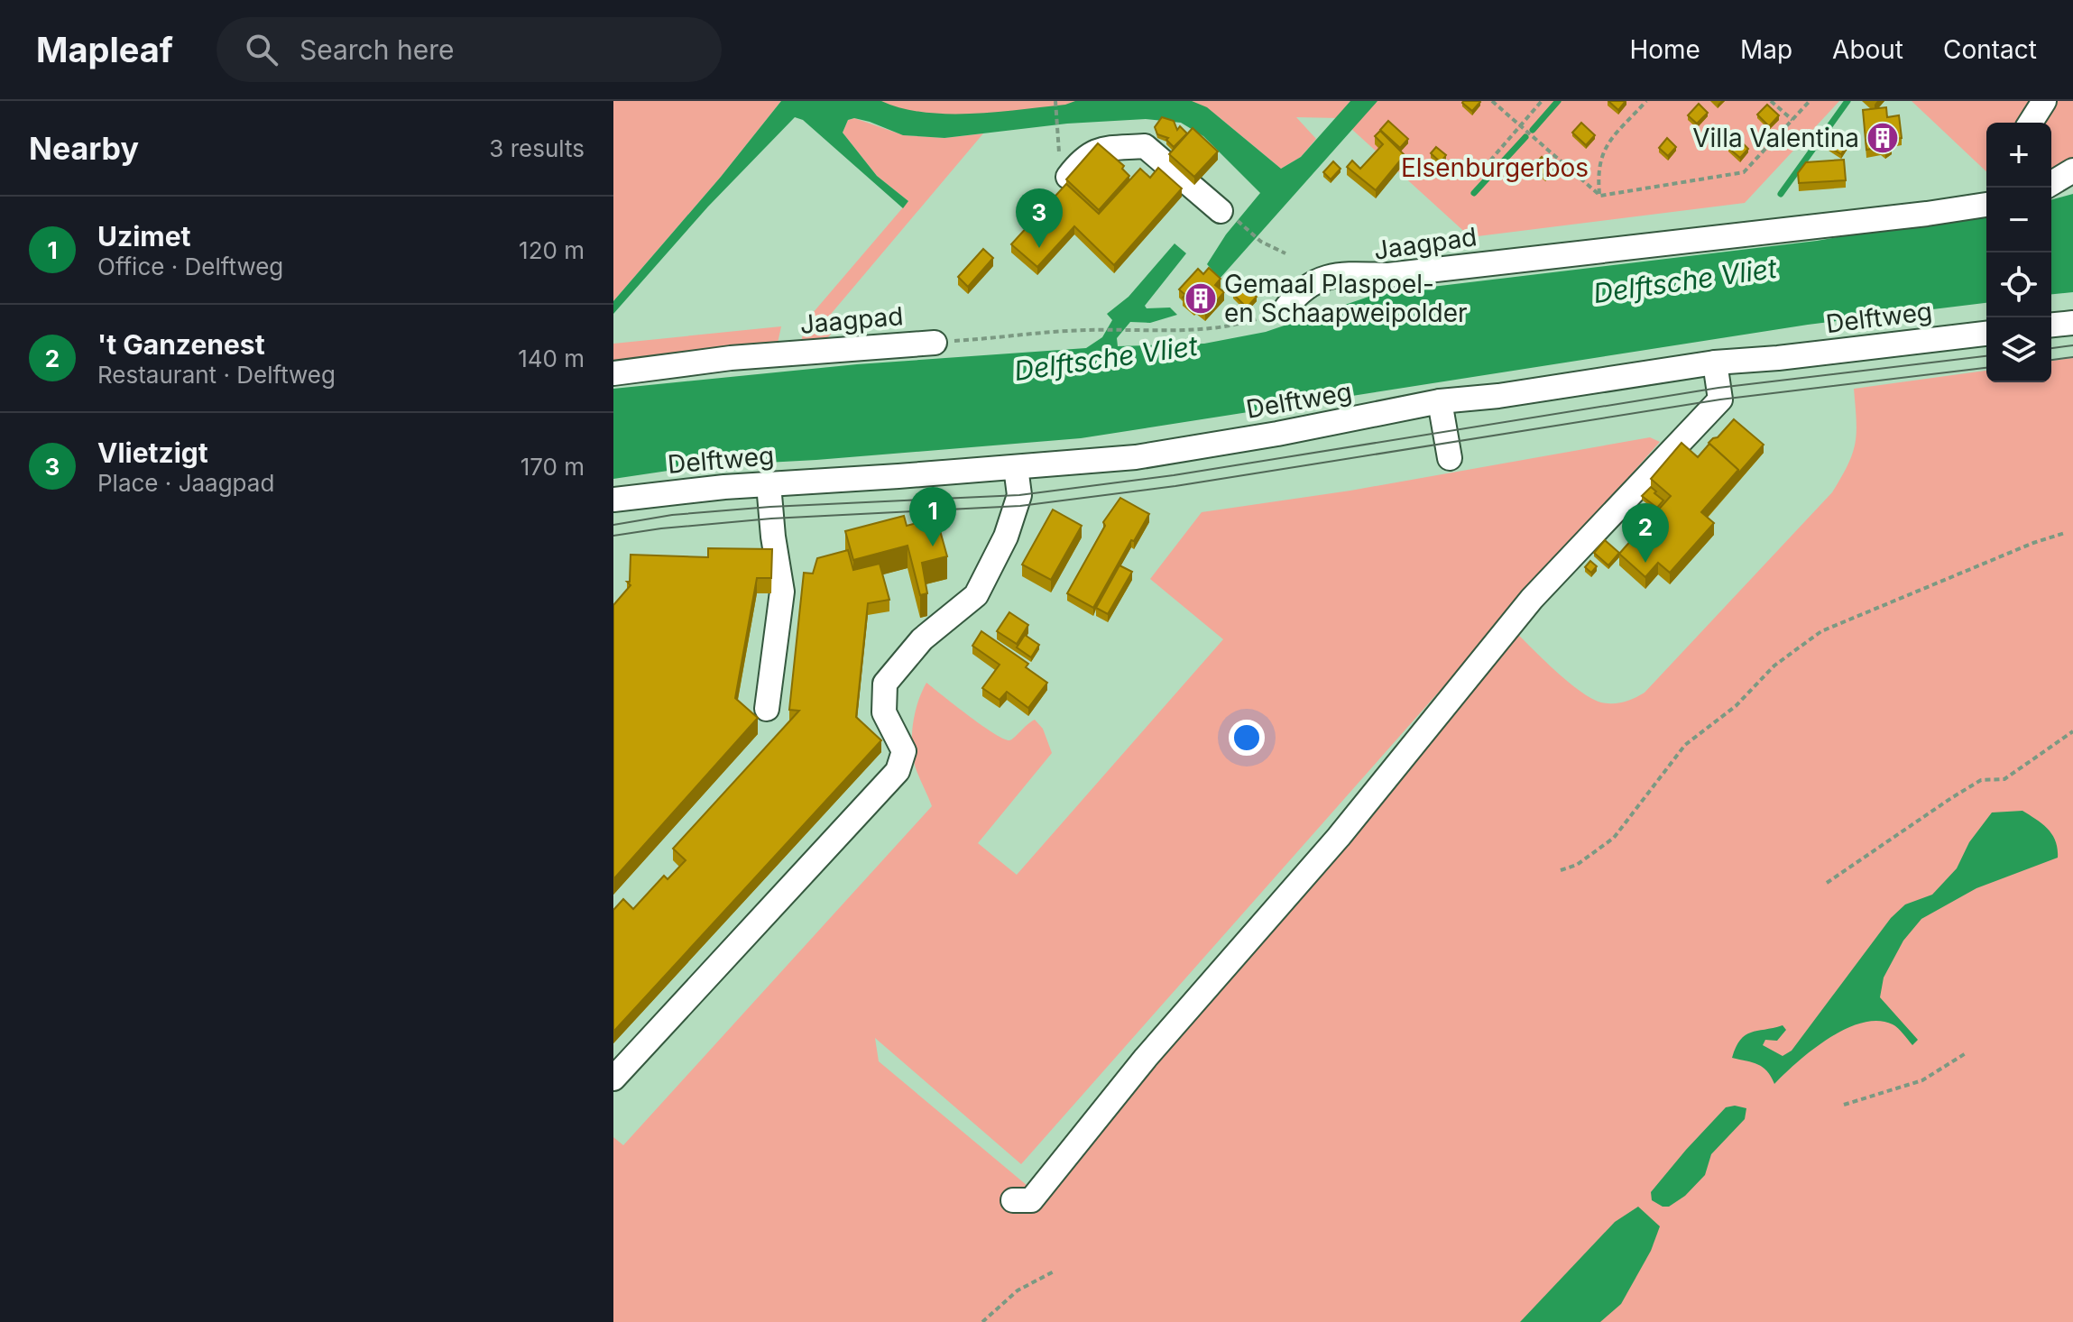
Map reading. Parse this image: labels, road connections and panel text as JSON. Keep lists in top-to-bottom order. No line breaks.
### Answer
{"streets":{"street":["Jaagpad","Delftweg"]},"water":["Delftsche Vliet"],"parks":["Elsenburgerbos"],"places":{"building":["Villa Valentina","Gemaal Plaspoel- en Schaapweipolder"]},"page":{"header":"Mapleaf","search":"Search here","nav":["Home","Map","About","Contact"],"heading":["Nearby","3 results"],"map_buttons":["+","−"],"pins":["3","1","2"],"list":[{"mark":"1","name":"Uzimet","note":"Office · Delftweg","value":"120 m"},{"mark":"2","name":"'t Ganzenest","note":"Restaurant · Delftweg","value":"140 m"},{"mark":"3","name":"Vlietzigt","note":"Place · Jaagpad","value":"170 m"}]}}
